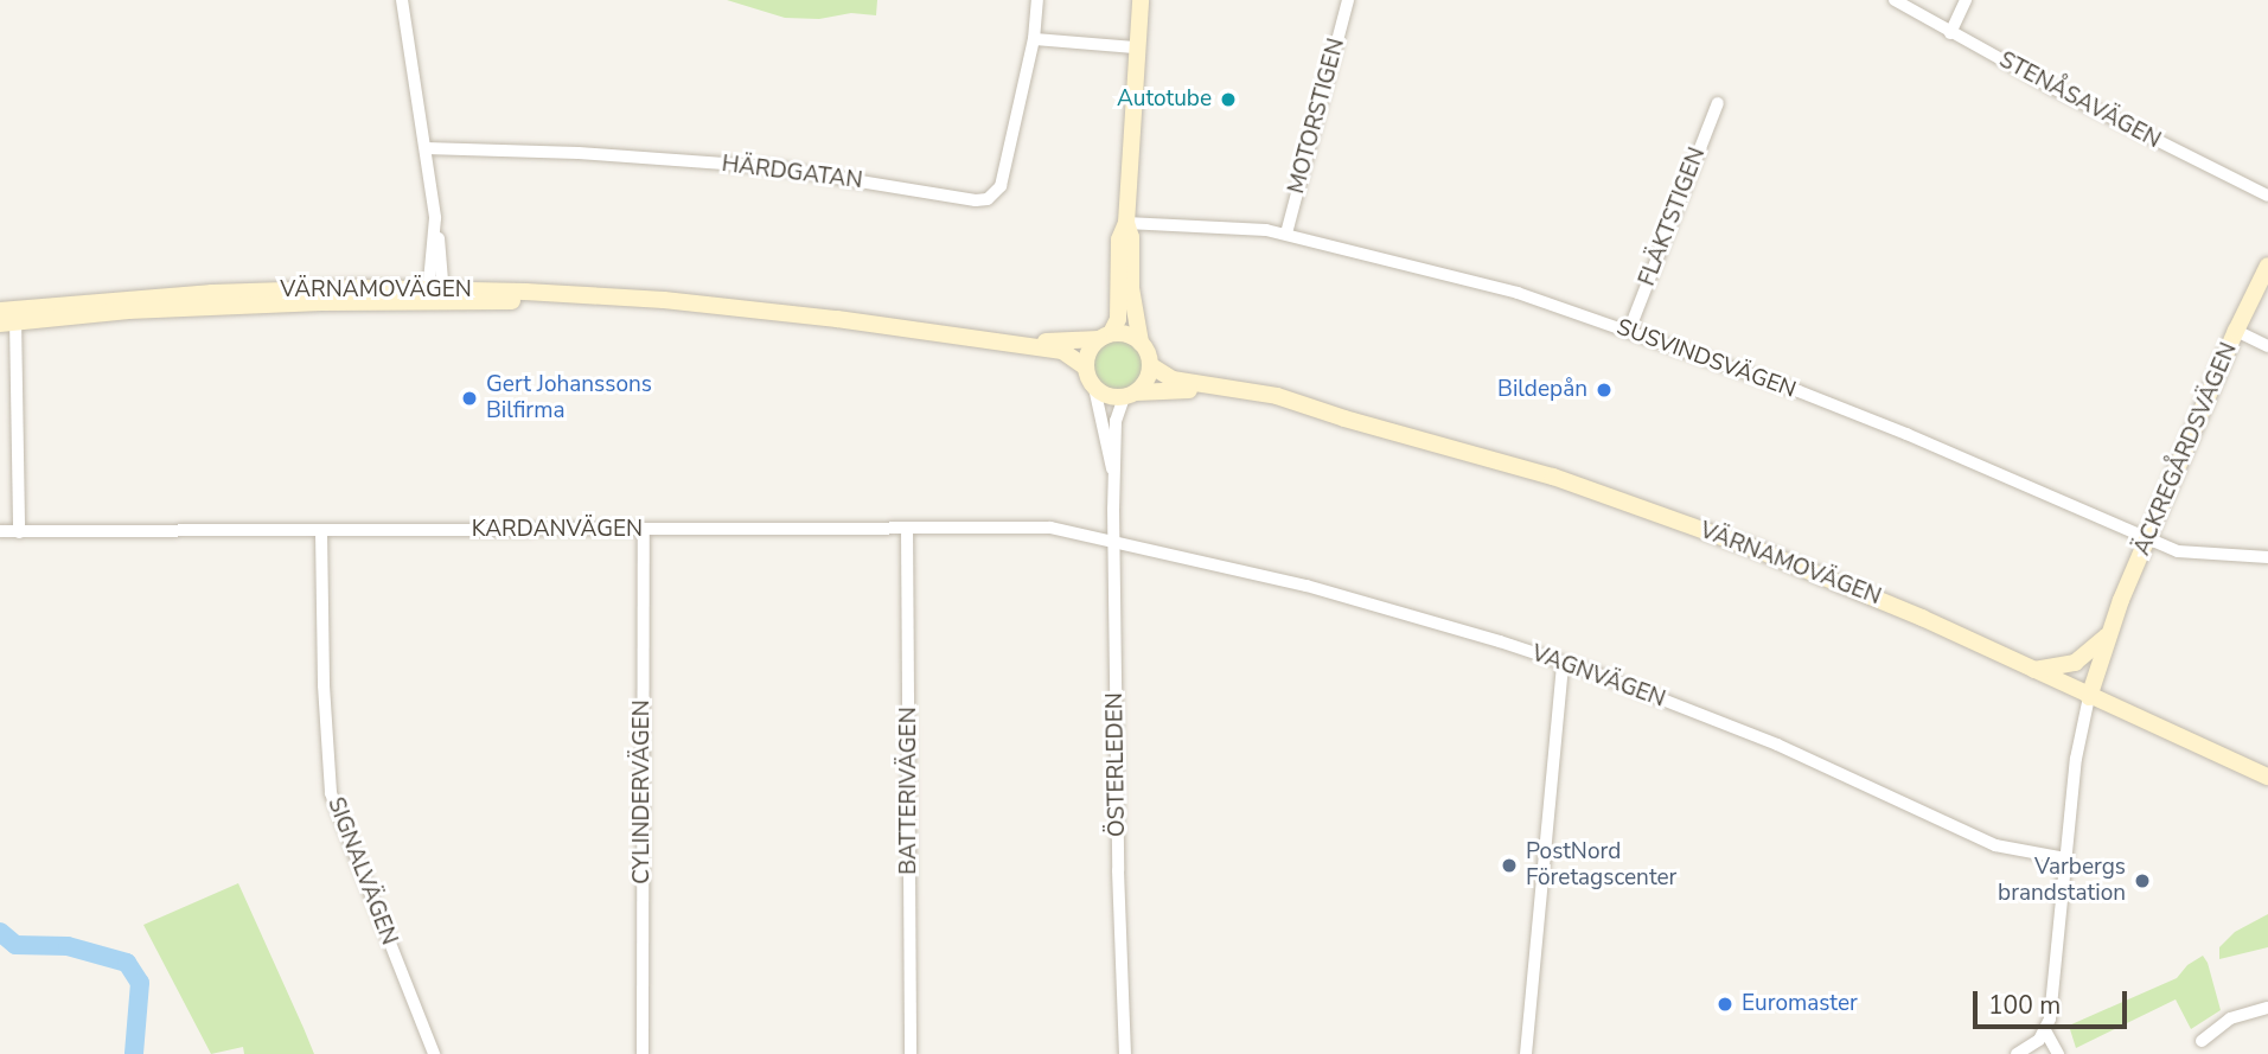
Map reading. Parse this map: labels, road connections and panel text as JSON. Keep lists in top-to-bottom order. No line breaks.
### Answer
{"streets":{"main road":["VÄRNAMOVÄGEN","ÄCKREGÅRDSVÄGEN"],"street":["STENÅSAVÄGEN","MOTORSTIGEN","HÄRDGATAN","FLÄKTSTIGEN","SUSVINDSVÄGEN","KARDANVÄGEN","VAGNVÄGEN","ÖSTERLEDEN","BATTERIVÄGEN","CYLINDERVÄGEN","SIGNALVÄGEN"]},"crossings":[["MOTORSTIGEN","SUSVINDSVÄGEN"],["FLÄKTSTIGEN","SUSVINDSVÄGEN"],["VÄRNAMOVÄGEN","ÄCKREGÅRDSVÄGEN"],["VÄRNAMOVÄGEN","ÖSTERLEDEN"],["SUSVINDSVÄGEN","ÄCKREGÅRDSVÄGEN"],["KARDANVÄGEN","VAGNVÄGEN"],["KARDANVÄGEN","ÖSTERLEDEN"],["KARDANVÄGEN","BATTERIVÄGEN"],["KARDANVÄGEN","CYLINDERVÄGEN"],["KARDANVÄGEN","SIGNALVÄGEN"],["VAGNVÄGEN","ÖSTERLEDEN"]],"places":["Autotube","Bildepån","Gert Johanssons Bilfirma","PostNord Företagscenter","Varbergs brandstation","Euromaster"],"scale_bar":"100 m"}
